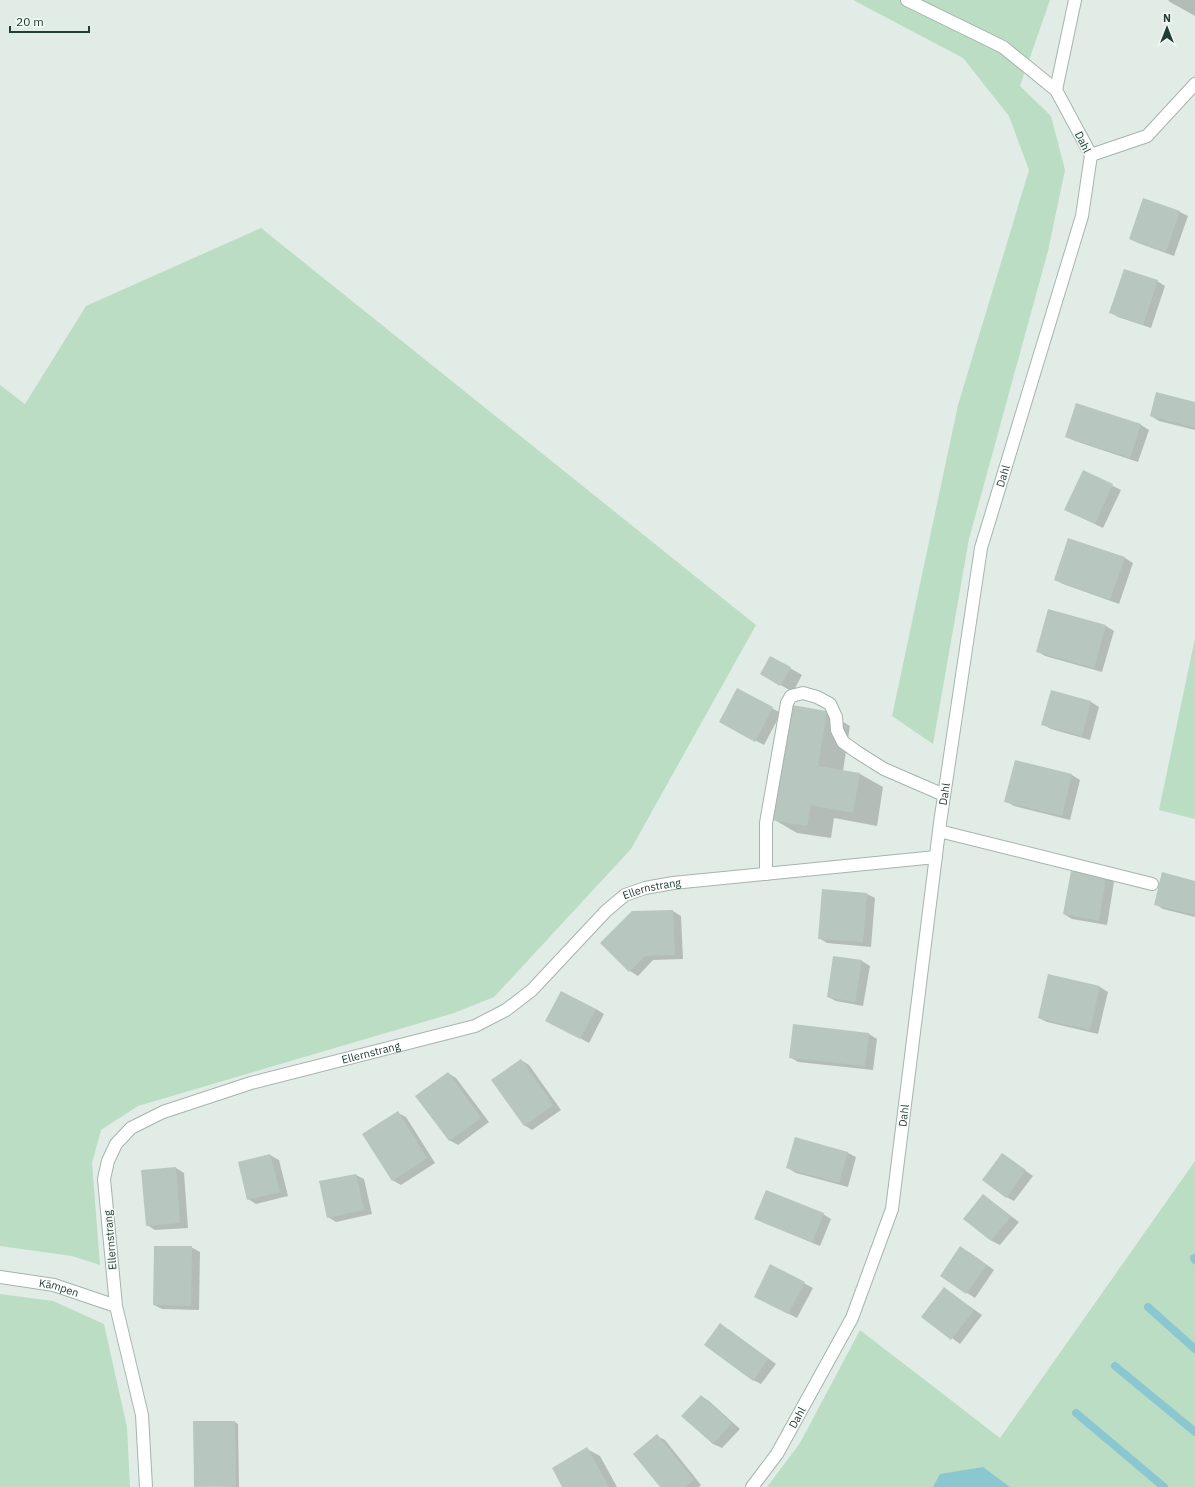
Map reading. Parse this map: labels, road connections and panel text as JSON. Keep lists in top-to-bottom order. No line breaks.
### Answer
{"streets":{"street":["Dahl","Ellernstrang","Kämpen"]},"crossings":[["Dahl","Ellernstrang"],["Ellernstrang","Kämpen"]],"scale_bar":"20 m","north":"top"}
